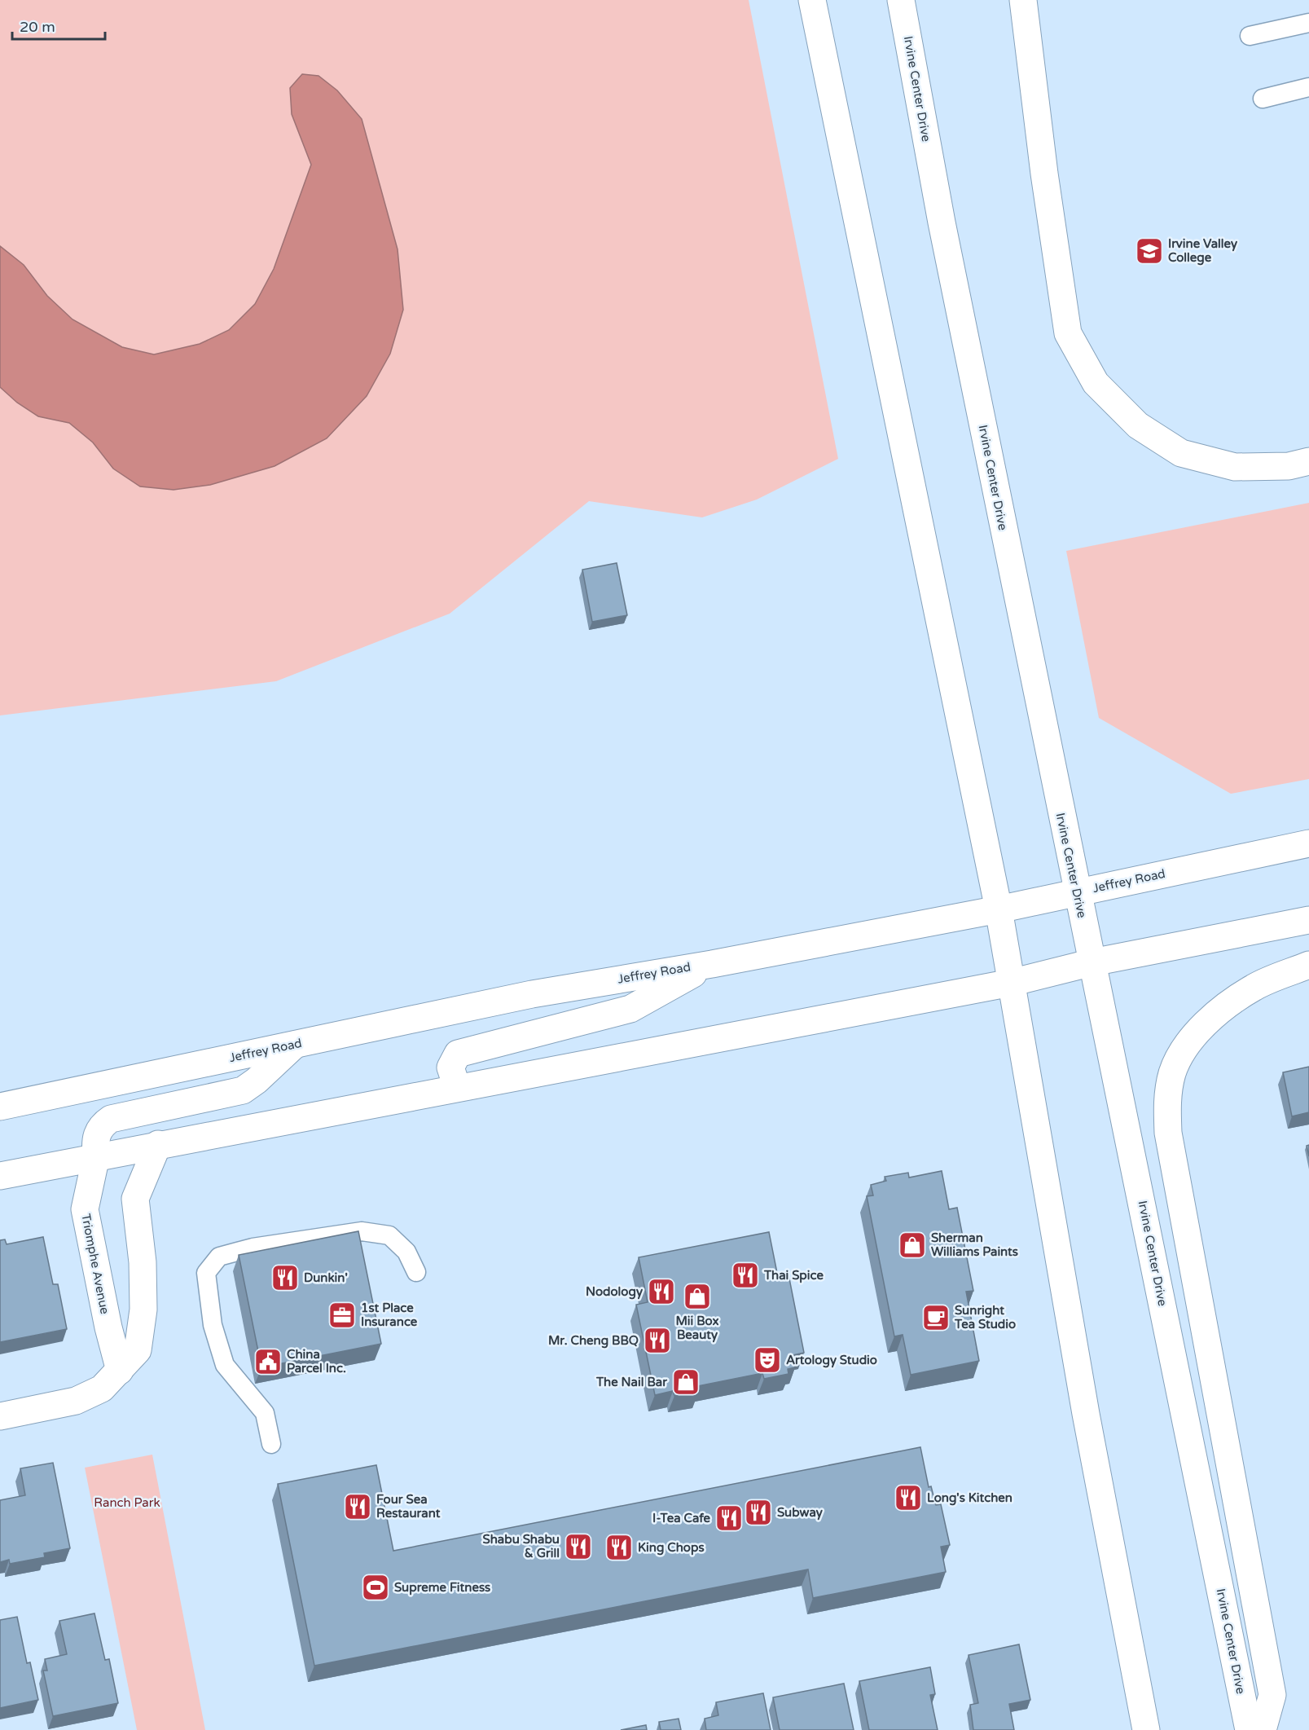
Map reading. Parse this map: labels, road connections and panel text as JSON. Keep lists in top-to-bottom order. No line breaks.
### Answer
{"streets":{"main road":["Irvine Center Drive","Jeffrey Road","Triomphe Avenue"]},"crossings":[["Irvine Center Drive","Jeffrey Road"],["Jeffrey Road","Triomphe Avenue"]],"parks":["Ranch Park"],"places":{"school or university":["Irvine Valley College"],"shop":["Sherman Williams Paints","Mii Box Beauty","The Nail Bar"],"restaurant":["Thai Spice","Dunkin'","Nodology","Mr. Cheng BBQ","Long's Kitchen","Four Sea Restaurant","Subway","I-Tea Cafe","Shabu Shabu & Grill","King Chops"],"office":["1st Place Insurance"],"cafe":["Sunright Tea Studio"],"theatre":["Artology Studio"],"public building":["China Parcel Inc."],"sports":["Supreme Fitness"]},"scale_bar":"20 m"}
